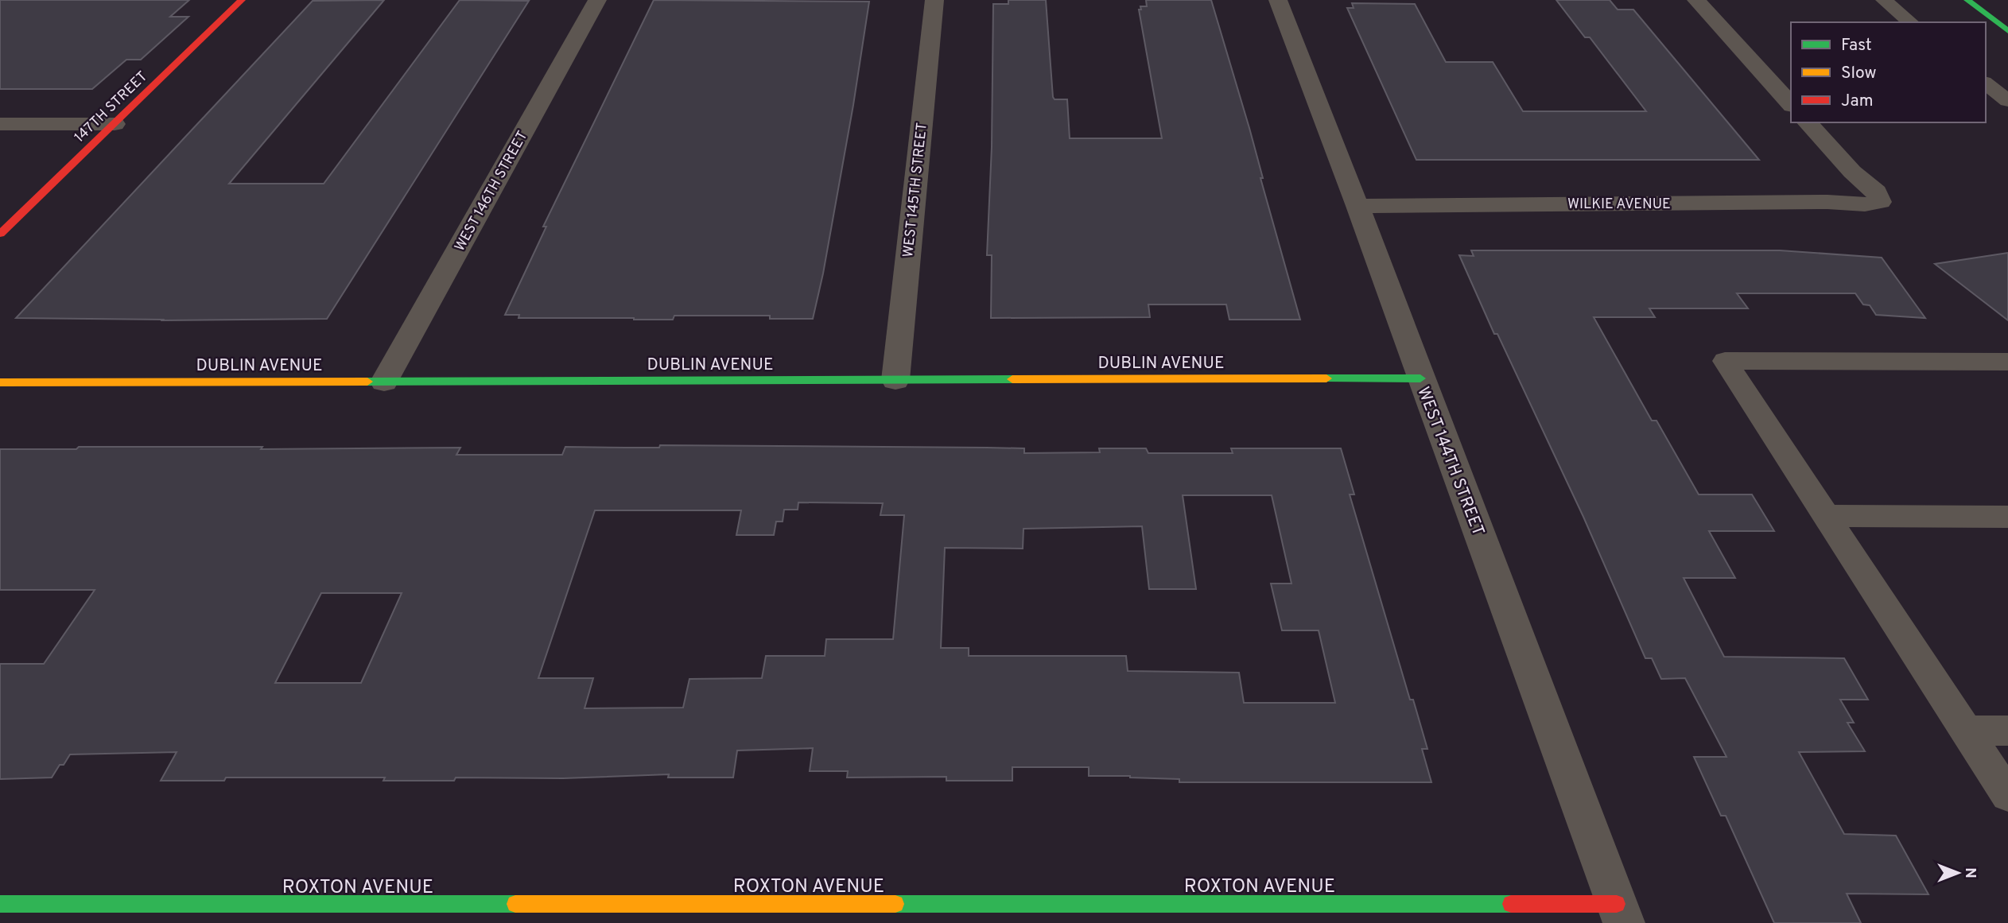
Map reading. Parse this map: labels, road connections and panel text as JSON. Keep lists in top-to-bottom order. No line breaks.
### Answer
{"streets":{"street":["147TH STREET","WEST 145TH STREET","WEST 146TH STREET","WILKIE AVENUE","DUBLIN AVENUE","WEST 144TH STREET","ROXTON AVENUE"]},"crossings":[["WEST 145TH STREET","DUBLIN AVENUE"],["WEST 146TH STREET","DUBLIN AVENUE"],["WILKIE AVENUE","WEST 144TH STREET"],["DUBLIN AVENUE","WEST 144TH STREET"],["WEST 144TH STREET","ROXTON AVENUE"]],"legend":["Fast","Slow","Jam"],"north":"right"}
